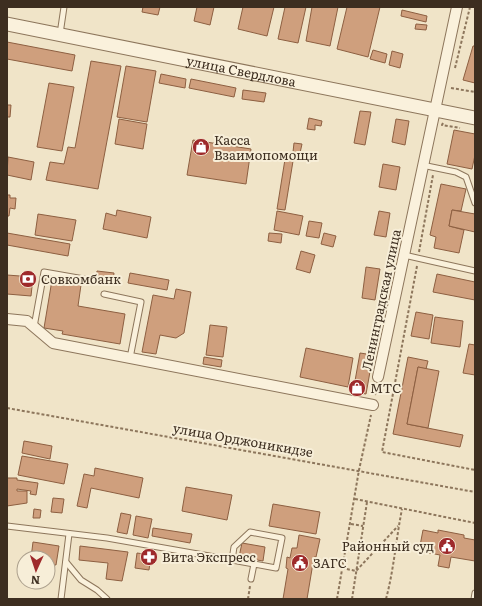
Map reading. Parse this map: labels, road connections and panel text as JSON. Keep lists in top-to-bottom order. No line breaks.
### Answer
{"streets":{"street":["улица Свердлова","Ленинградская улица"],"path":["улица Орджоникидзе"]},"crossings":[["улица Свердлова","Ленинградская улица"],["Ленинградская улица","улица Орджоникидзе"]],"places":{"shop":["Касса Взаимопомощи","МТС"],"bank":["Совкомбанк"],"public building":["Районный суд","ЗАГС"],"pharmacy":["Вита Экспресс"]},"north":"bottom"}
